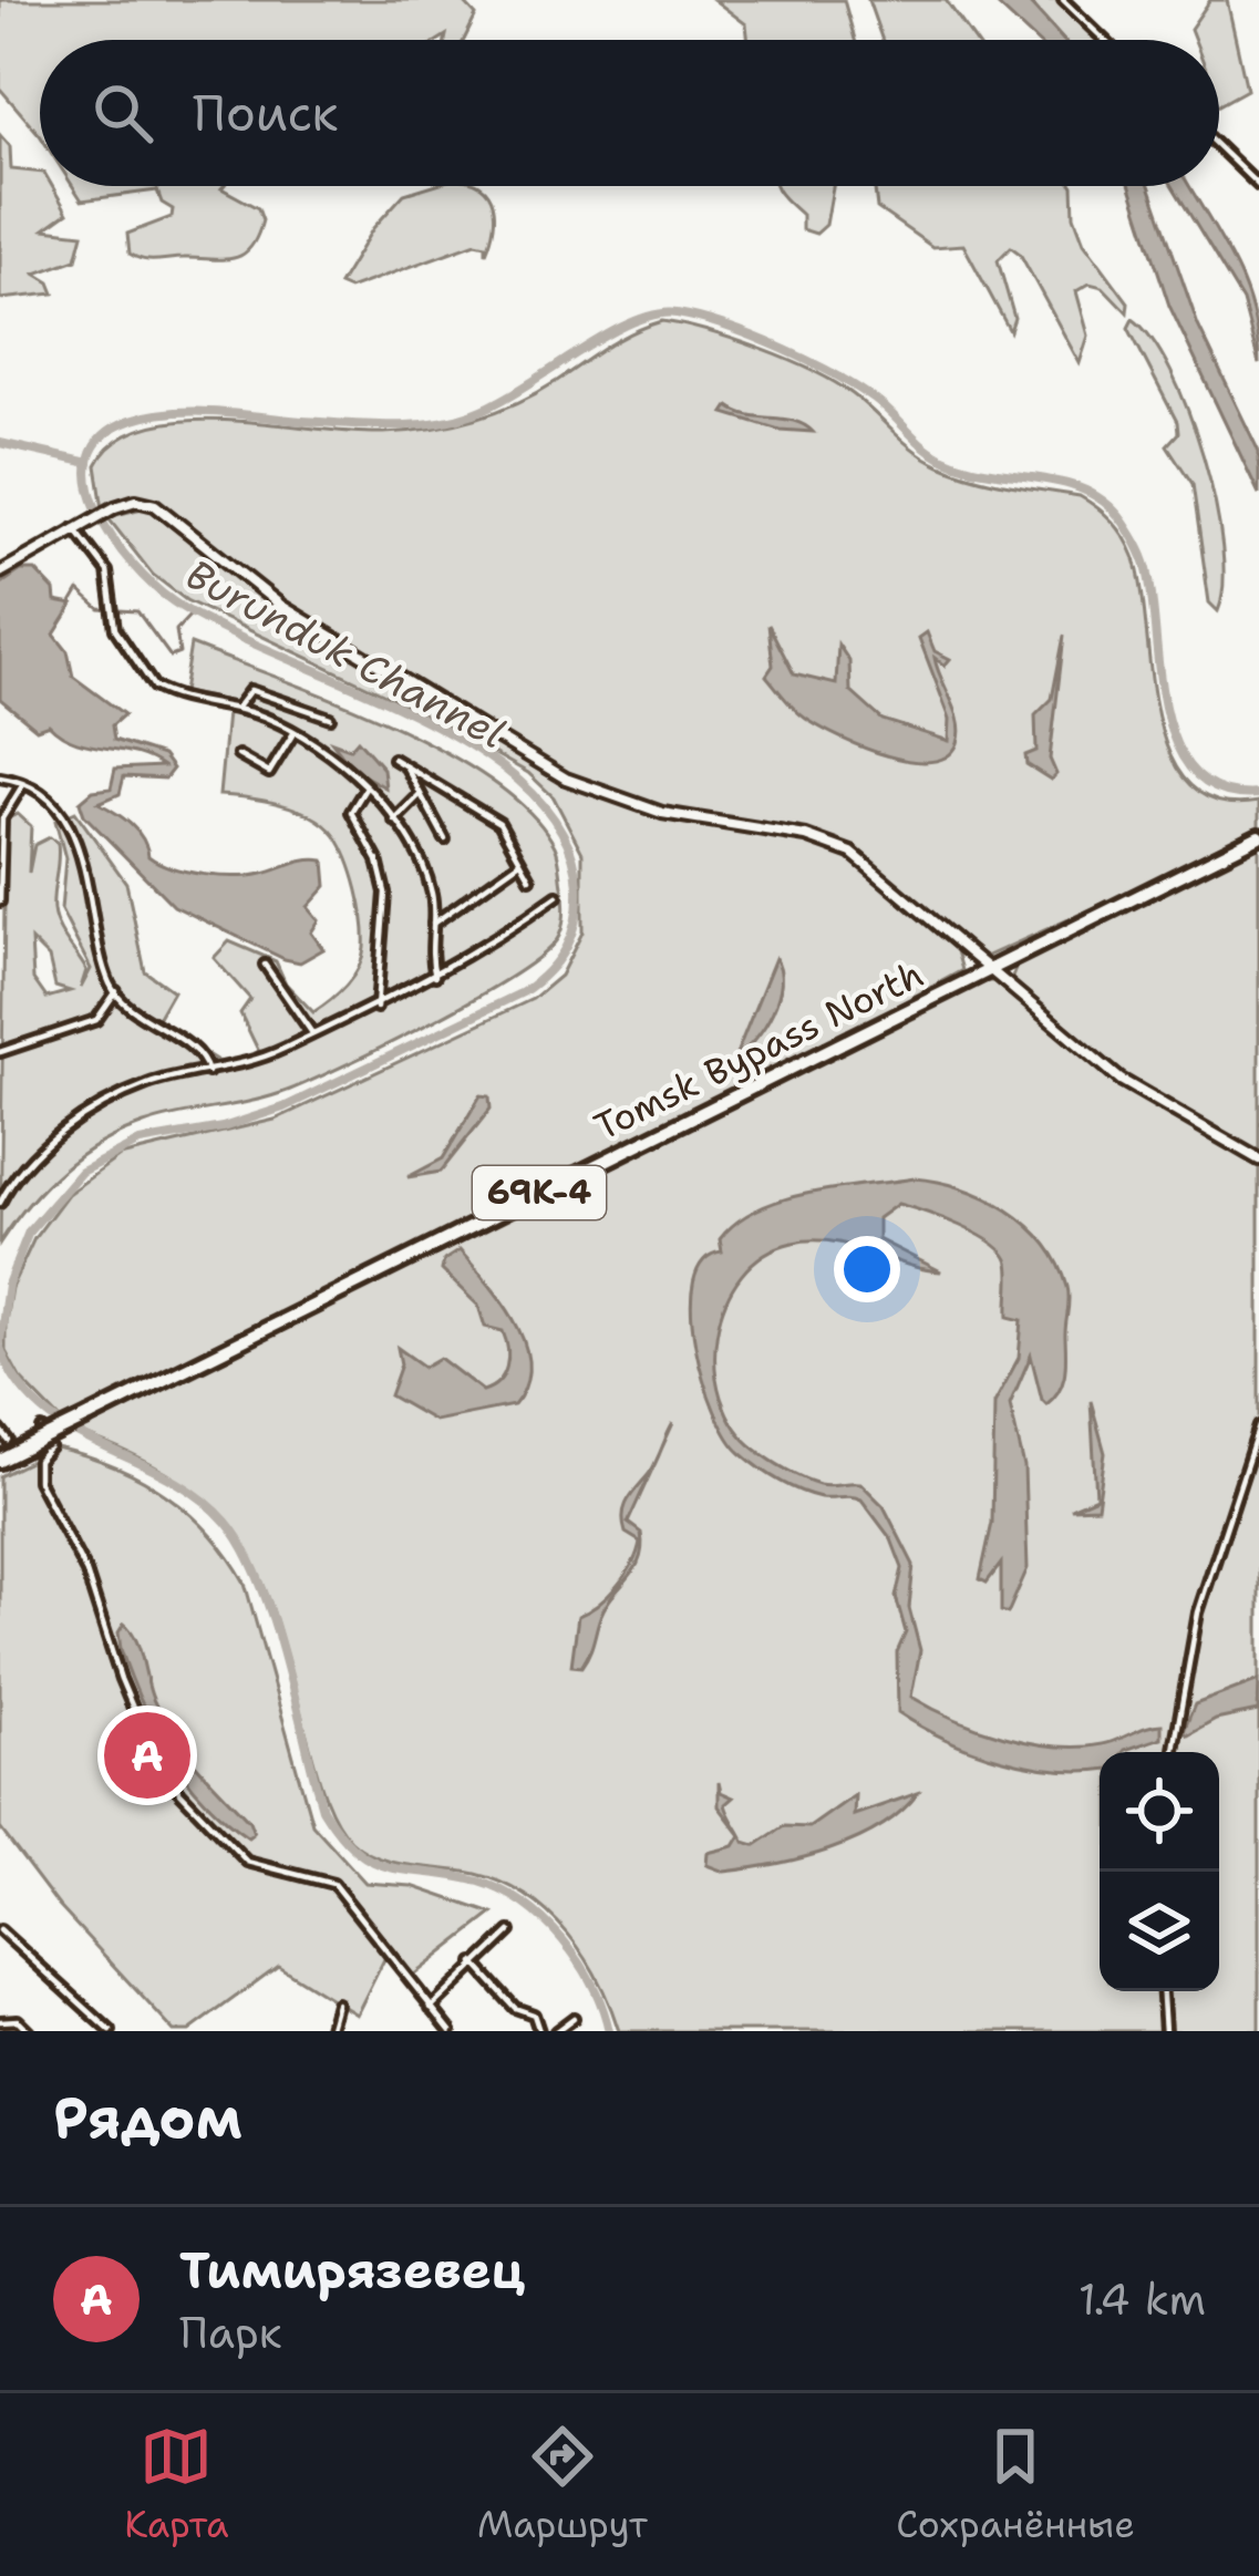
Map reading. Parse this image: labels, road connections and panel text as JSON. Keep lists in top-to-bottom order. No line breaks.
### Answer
{"streets":{"main road":["Tomsk Bypass North","69К-4"]},"water":["Burunduk Channel"],"page":{"search":"Поиск","pins":"A","heading":"Рядом","list":[{"mark":"A","name":"Тимирязевец","note":"Парк","value":"1.4 km"}],"nav":["Карта","Маршрут","Сохранённые"]}}
